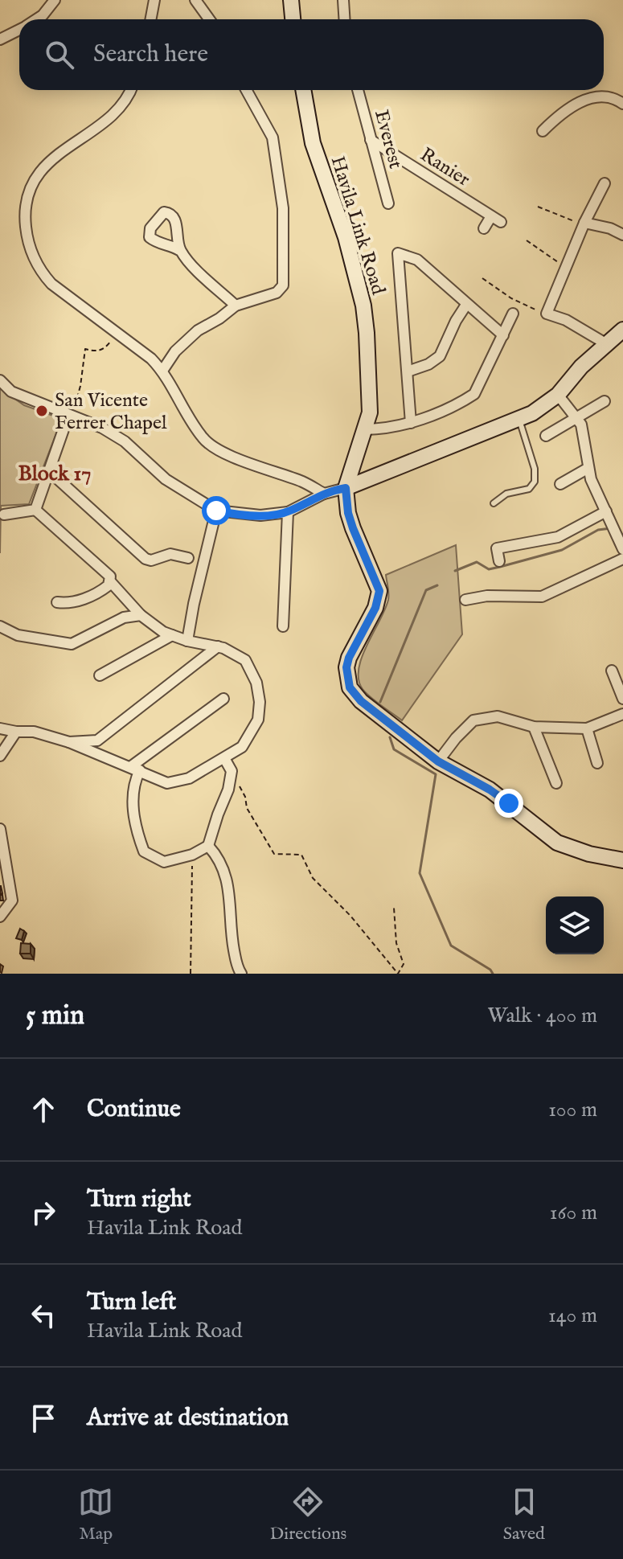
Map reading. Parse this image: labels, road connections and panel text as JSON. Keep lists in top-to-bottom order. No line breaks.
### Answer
{"streets":{"street":["Everest","Ranier","Havila Link Road"]},"crossings":[["Everest","Ranier"]],"districts":["Block 17"],"places":["San Vicente Ferrer Chapel"],"page":{"search":"Search here","heading":["5 min","Walk · 400 m"],"list":[["Continue","100 m"],["Turn right","Havila Link Road","160 m"],["Turn left","Havila Link Road","140 m"],"Arrive at destination"],"nav":["Map","Directions","Saved"]}}
